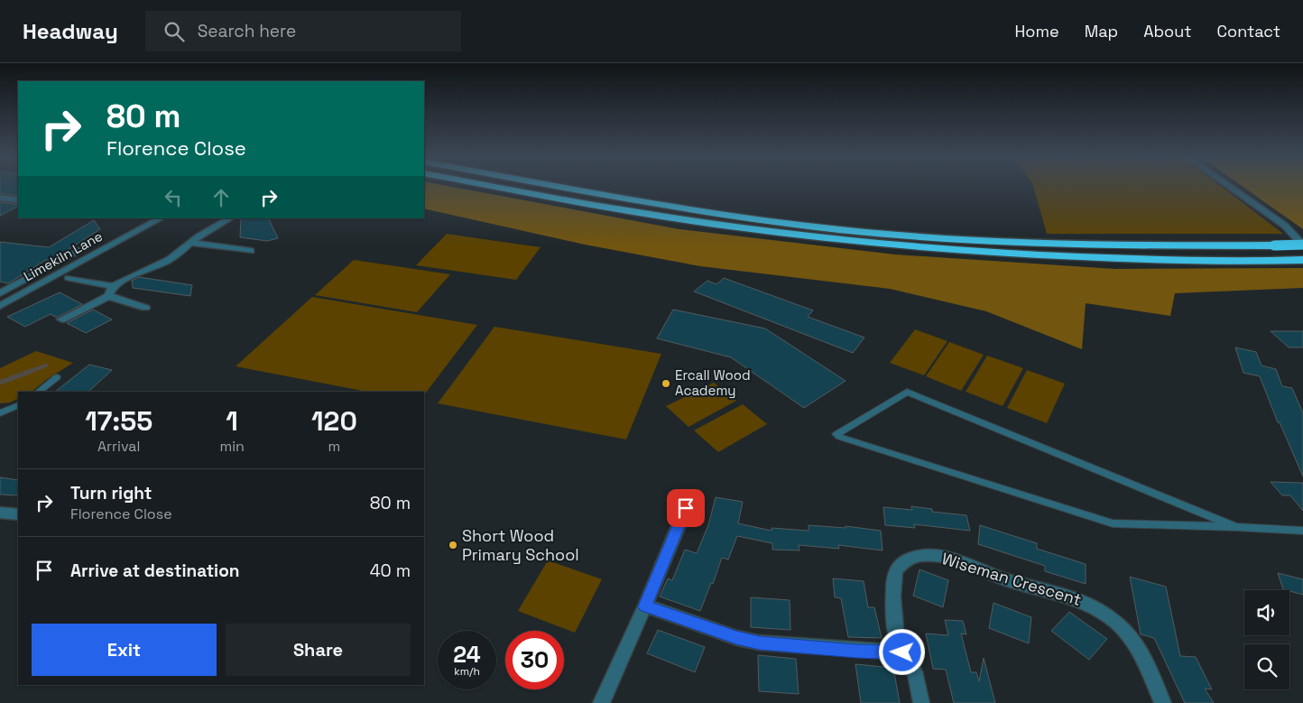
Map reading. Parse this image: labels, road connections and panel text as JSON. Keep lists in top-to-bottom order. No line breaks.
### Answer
{"streets":{"street":["Limekiln Lane","Wiseman Crescent"]},"places":["Ercall Wood Academy","Short Wood Primary School"],"page":{"header":"Headway","search":"Search here","nav":["Home","Map","About","Contact"],"turn":["80 m","Florence Close"],"eta":["17:55","Arrival","1","min","120","m"],"list":[{"name":"Turn right","note":"Florence Close","value":"80 m"},{"name":"Arrive at destination","value":"40 m"}],"buttons":["Exit","Share"],"speed":"24 km/h","limit":"30"}}
